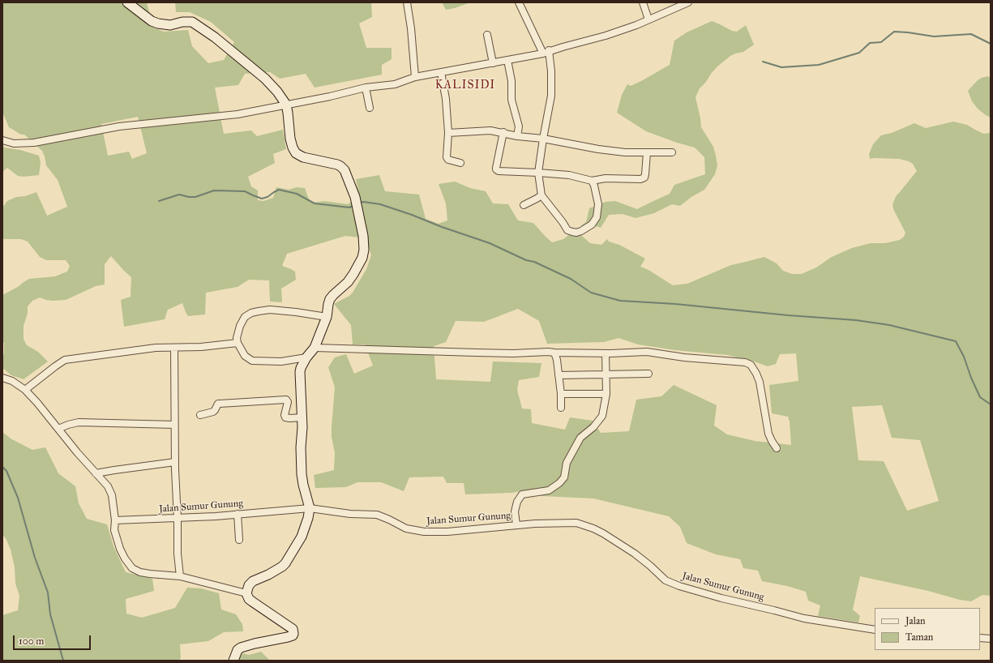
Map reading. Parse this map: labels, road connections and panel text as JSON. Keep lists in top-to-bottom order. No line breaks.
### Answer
{"streets":{"street":["Jalan Sumur Gunung"]},"districts":["KALISIDI"],"legend":["Jalan","Taman"],"scale_bar":"100 m"}
